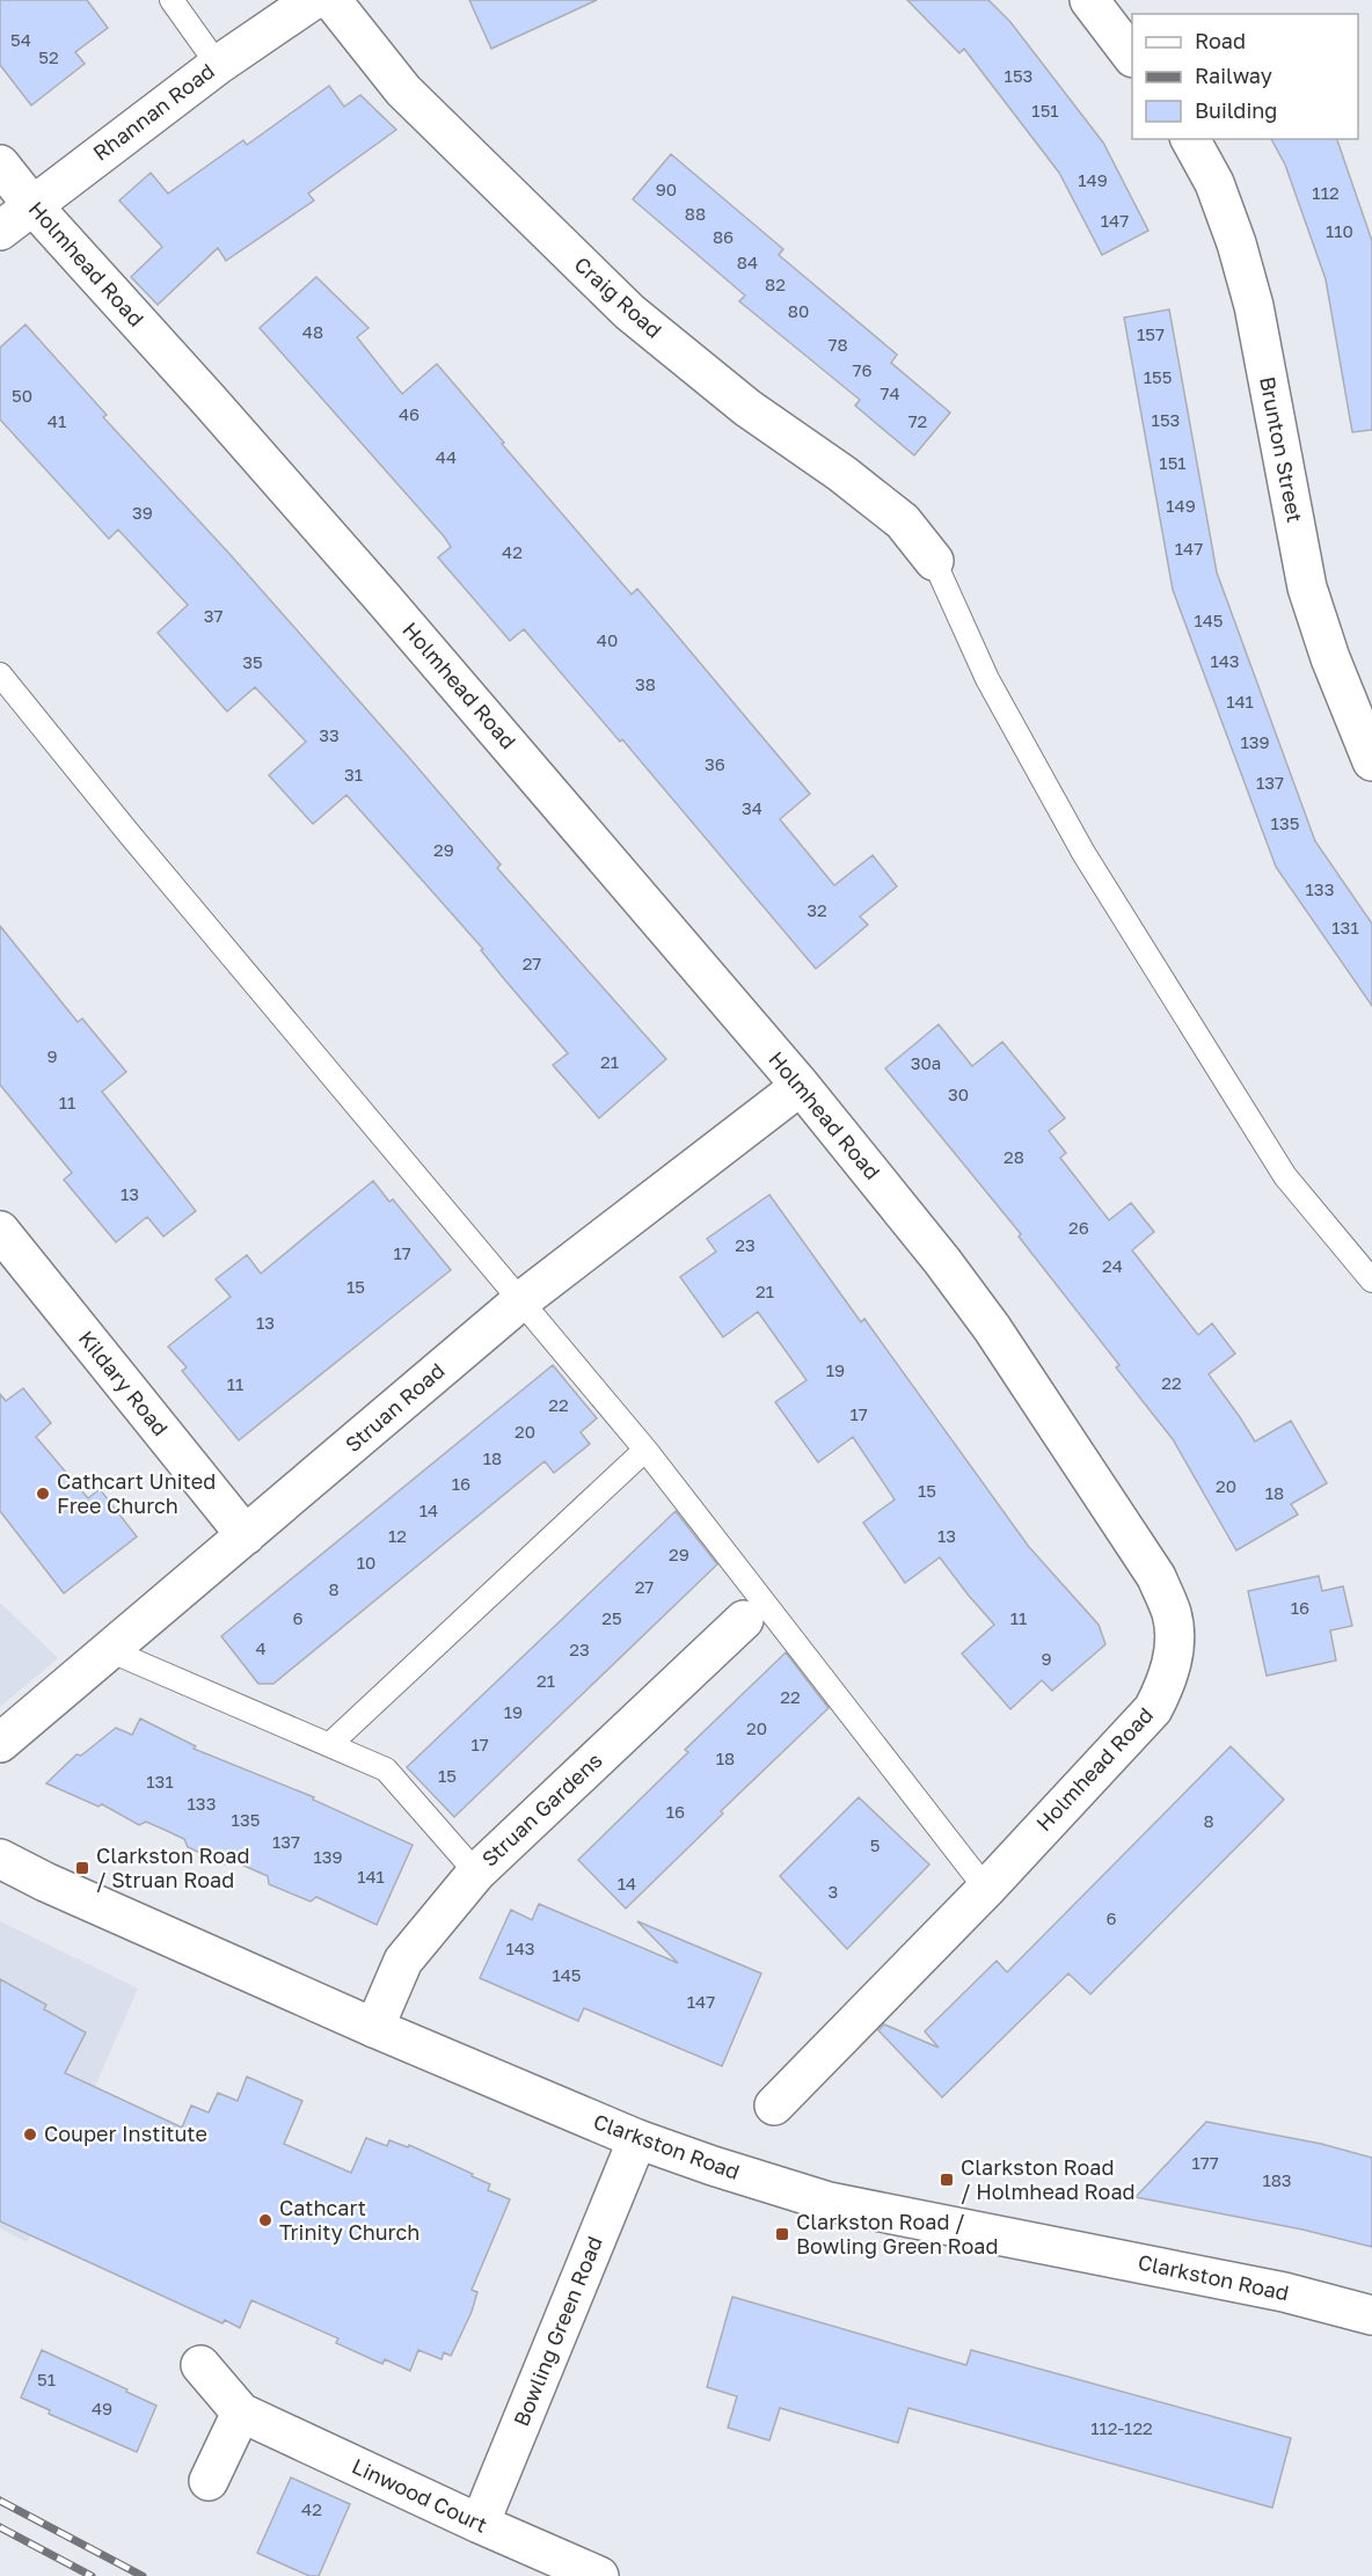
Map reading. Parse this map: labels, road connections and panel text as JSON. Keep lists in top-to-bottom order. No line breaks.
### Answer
{"streets":{"street":["Rhannan Road","Holmhead Road","Craig Road","Brunton Street","Kildary Road","Struan Road","Struan Gardens","Clarkston Road","Bowling Green Road","Linwood Court"]},"crossings":[["Rhannan Road","Holmhead Road"],["Holmhead Road","Struan Road"],["Kildary Road","Struan Road"],["Struan Gardens","Clarkston Road"],["Clarkston Road","Bowling Green Road"],["Bowling Green Road","Linwood Court"]],"places":{"other":["Cathcart United Free Church","Couper Institute","Cathcart Trinity Church"],"transit":["Clarkston Road / Struan Road","Clarkston Road / Holmhead Road","Clarkston Road / Bowling Green Road"]},"house_numbers":["54","52","153","151","149","90","112","88","147","110","86","84","82","80","48","157","78","76","155","74","50","46","153","41","72","44","151","149","39","147","42","37","145","40","143","35","38","141","33","139","36","31","137","34","135","29","133","32","131","27","9","21","30a","30","11","28","13","26","23","17","24","15","21","13","19","22","11","22","17","20","18","16","20","15","18","14","12","13","29","10","27","8","16","6","25","11","4","23","9","21","22","19","20","17","18","15","131","133","16","135","8","137","5","139","141","14","3","6","143","145","147","177","183","51","49","112-122","42"],"legend":["Road","Railway","Building"]}
